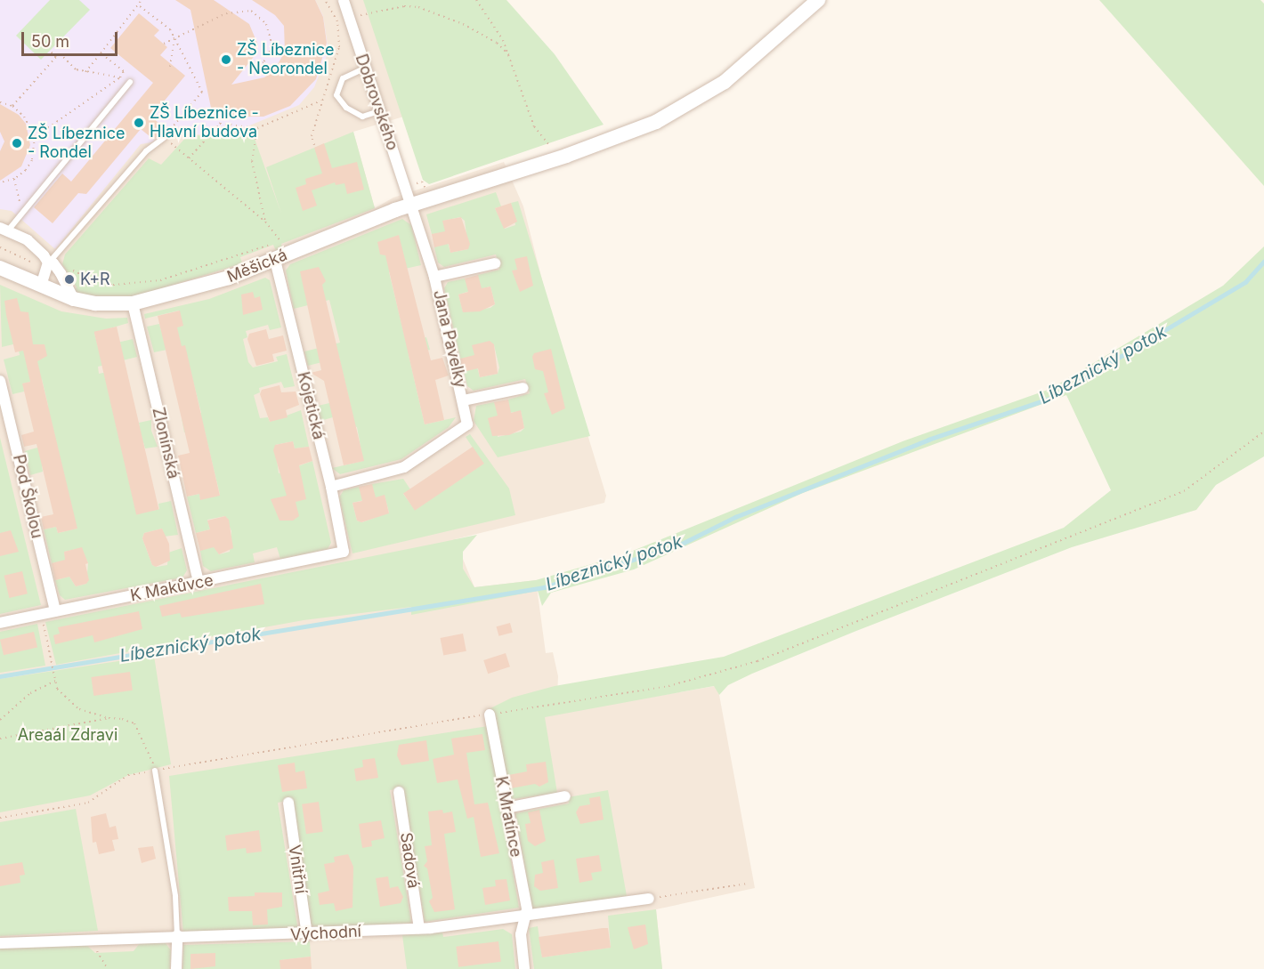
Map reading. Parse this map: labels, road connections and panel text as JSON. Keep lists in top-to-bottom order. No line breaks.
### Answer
{"streets":{"street":["Dobrovského","Měšická","Jana Pavelky","Kojetická","Zlonínská","Pod Školou","K Makůvce","K Mratínce","Sadová","Vnitřní","Východní"]},"crossings":[["Dobrovského","Měšická"],["Dobrovského","Jana Pavelky"],["Měšická","Jana Pavelky"],["Měšická","Kojetická"],["Měšická","Zlonínská"],["Jana Pavelky","Kojetická"],["Kojetická","K Makůvce"],["Zlonínská","K Makůvce"],["Pod Školou","K Makůvce"],["K Mratínce","Východní"],["Sadová","Východní"],["Vnitřní","Východní"]],"water":["Líbeznický potok"],"parks":["Areaál Zdravi"],"places":["ZŠ Líbeznice - Neorondel","ZŠ Líbeznice - Hlavní budova","ZŠ Líbeznice - Rondel","K+R"],"scale_bar":"50 m"}
